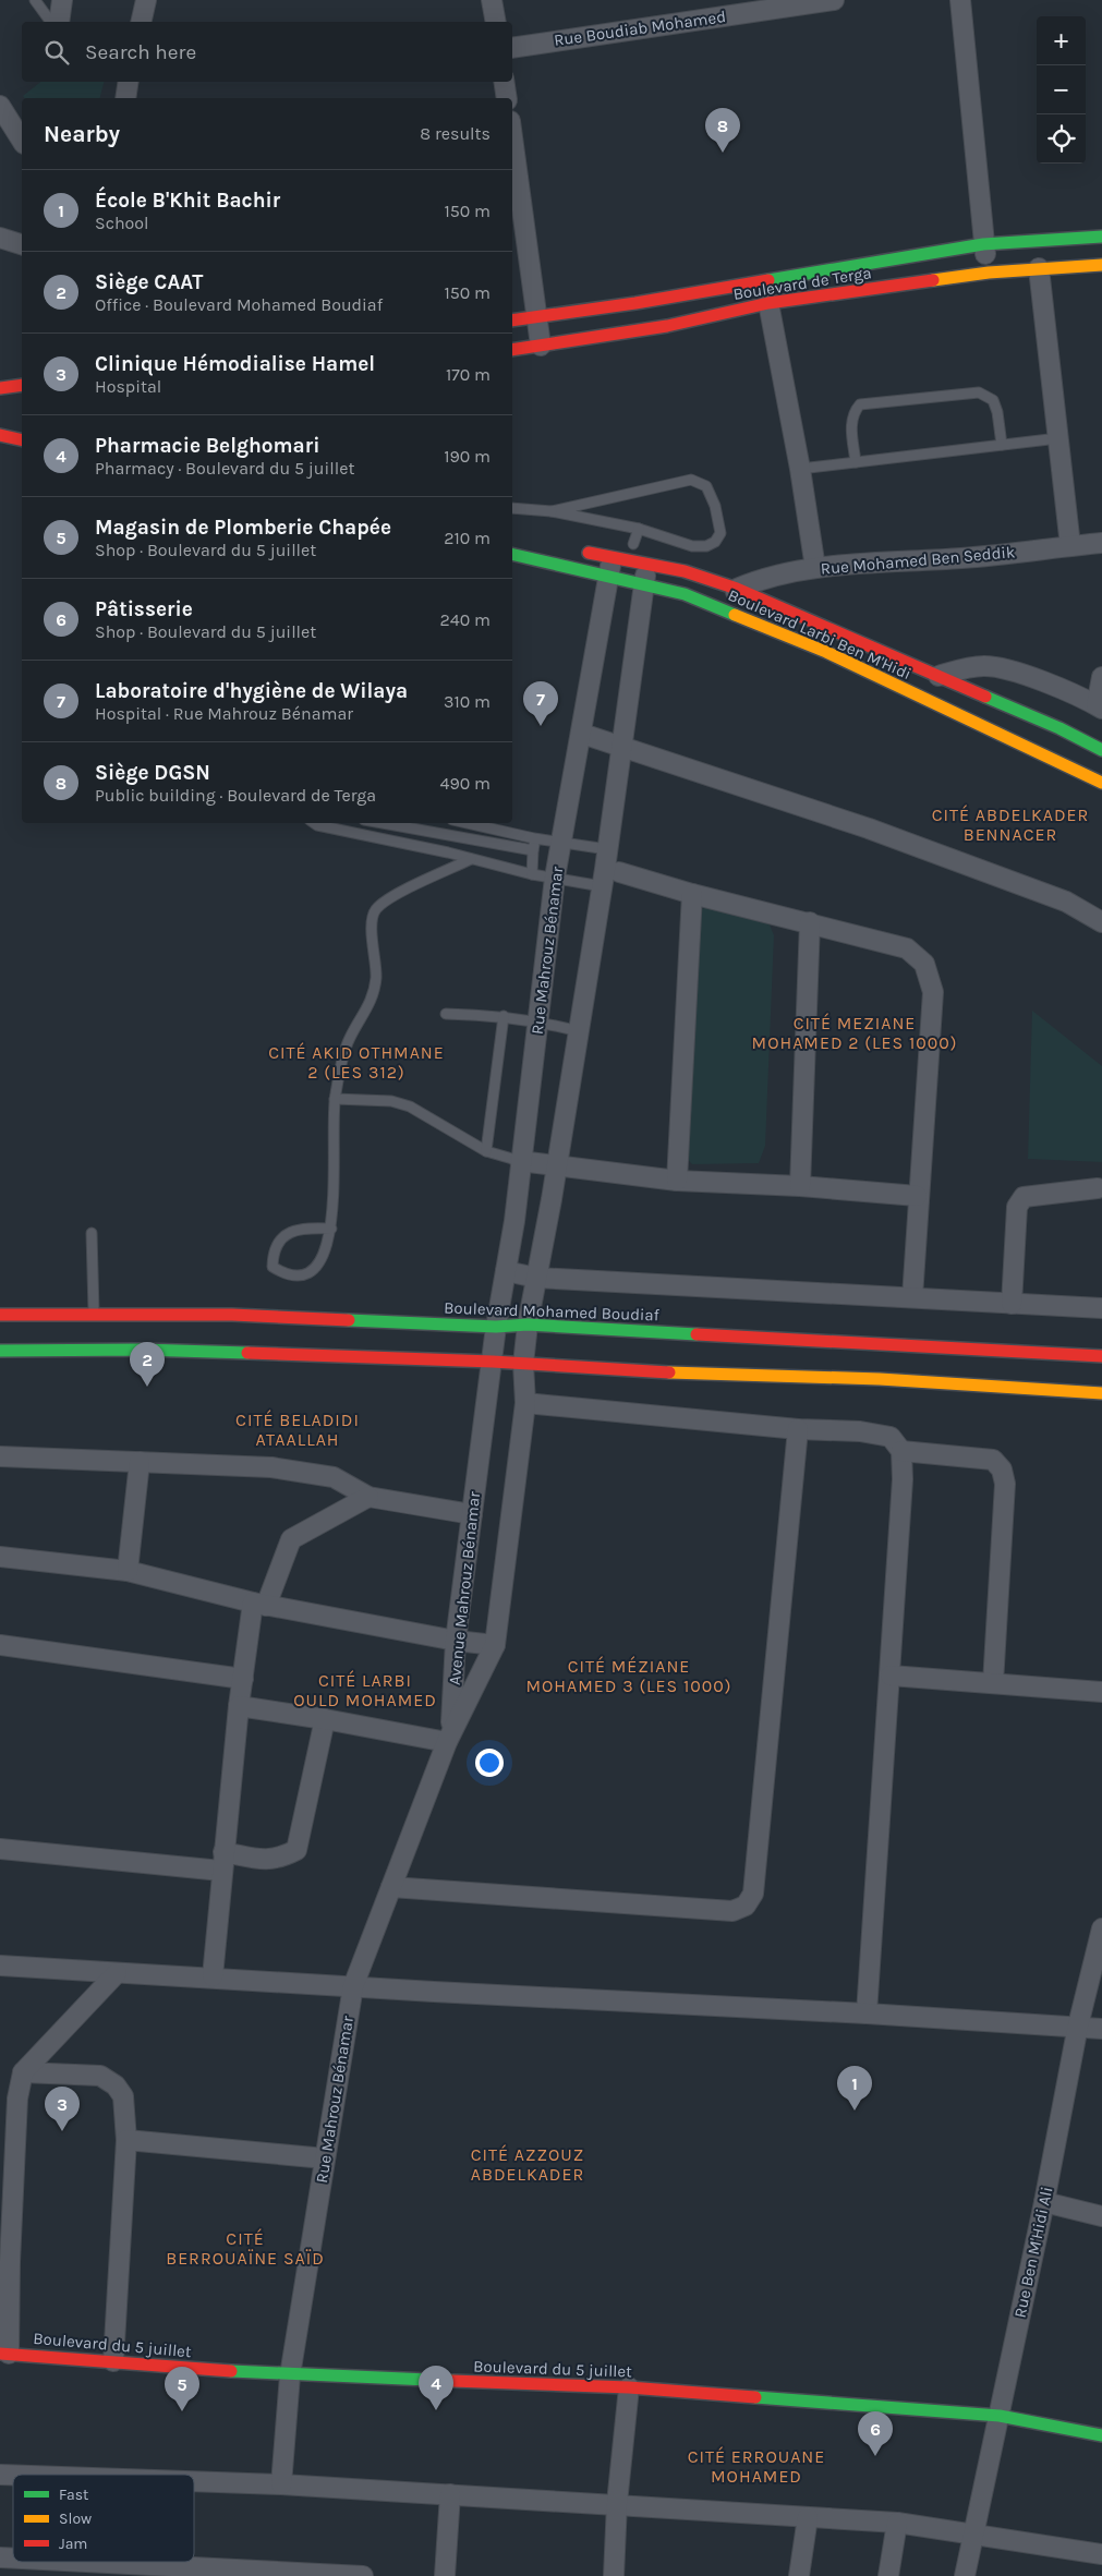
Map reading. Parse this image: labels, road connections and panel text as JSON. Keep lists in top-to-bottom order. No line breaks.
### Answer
{"streets":{"main road":["Boulevard de Terga","Boulevard Larbi Ben M'Hidi","Boulevard Mohamed Boudiaf","Boulevard du 5 juillet"],"street":["Rue Boudiab Mohamed","Rue Mohamed Ben Seddik","Rue Mahrouz Bénamar","Avenue Mahrouz Bénamar","Rue Ben M'Hidi Ali"]},"crossings":[["Rue Mohamed Ben Seddik","Boulevard Larbi Ben M'Hidi"],["Boulevard Larbi Ben M'Hidi","Rue Mahrouz Bénamar"],["Rue Mahrouz Bénamar","Boulevard Mohamed Boudiaf"],["Rue Mahrouz Bénamar","Avenue Mahrouz Bénamar"],["Rue Mahrouz Bénamar","Boulevard du 5 juillet"],["Boulevard Mohamed Boudiaf","Avenue Mahrouz Bénamar"],["Rue Ben M'Hidi Ali","Boulevard du 5 juillet"]],"districts":["CITÉ ABDELKADER BENNACER","CITÉ MEZIANE MOHAMED 2 (LES 1000)","CITÉ AKID OTHMANE 2 (LES 312)","CITÉ BELADIDI ATAALLAH","CITÉ MÉZIANE MOHAMED 3 (LES 1000)","CITÉ LARBI OULD MOHAMED","CITÉ AZZOUZ ABDELKADER","CITÉ BERROUAÏNE SAÏD","CITÉ ERROUANE MOHAMED"],"legend":["Fast","Slow","Jam"],"page":{"map_buttons":["+","−"],"search":"Search here","heading":["Nearby","8 results"],"pins":["8","7","2","1","3","4","5","6"],"list":[{"mark":"1","name":"École B'Khit Bachir","note":"School","value":"150 m"},{"mark":"2","name":"Siège CAAT","note":"Office · Boulevard Mohamed Boudiaf","value":"150 m"},{"mark":"3","name":"Clinique Hémodialise Hamel","note":"Hospital","value":"170 m"},{"mark":"4","name":"Pharmacie Belghomari","note":"Pharmacy · Boulevard du 5 juillet","value":"190 m"},{"mark":"5","name":"Magasin de Plomberie Chapée","note":"Shop · Boulevard du 5 juillet","value":"210 m"},{"mark":"6","name":"Pâtisserie","note":"Shop · Boulevard du 5 juillet","value":"240 m"},{"mark":"7","name":"Laboratoire d'hygiène de Wilaya","note":"Hospital · Rue Mahrouz Bénamar","value":"310 m"},{"mark":"8","name":"Siège DGSN","note":"Public building · Boulevard de Terga","value":"490 m"}]}}
